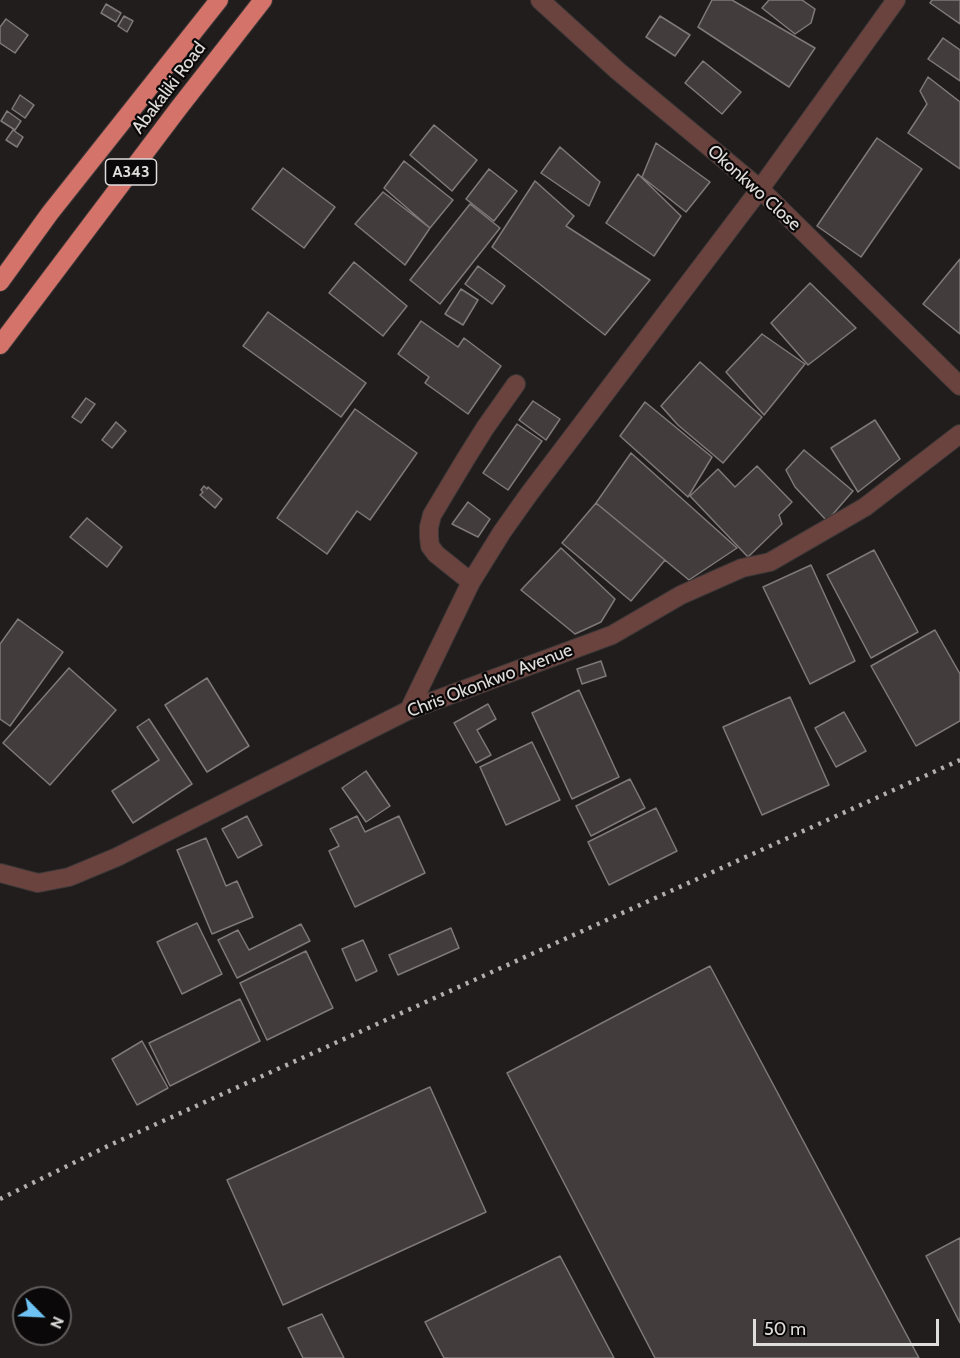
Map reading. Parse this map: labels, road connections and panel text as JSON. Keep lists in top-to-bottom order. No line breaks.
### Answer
{"streets":{"highway":["Abakaliki Road","A343"],"street":["Okonkwo Close","Chris Okonkwo Avenue"]},"scale_bar":"50 m","north":"bottom right"}
